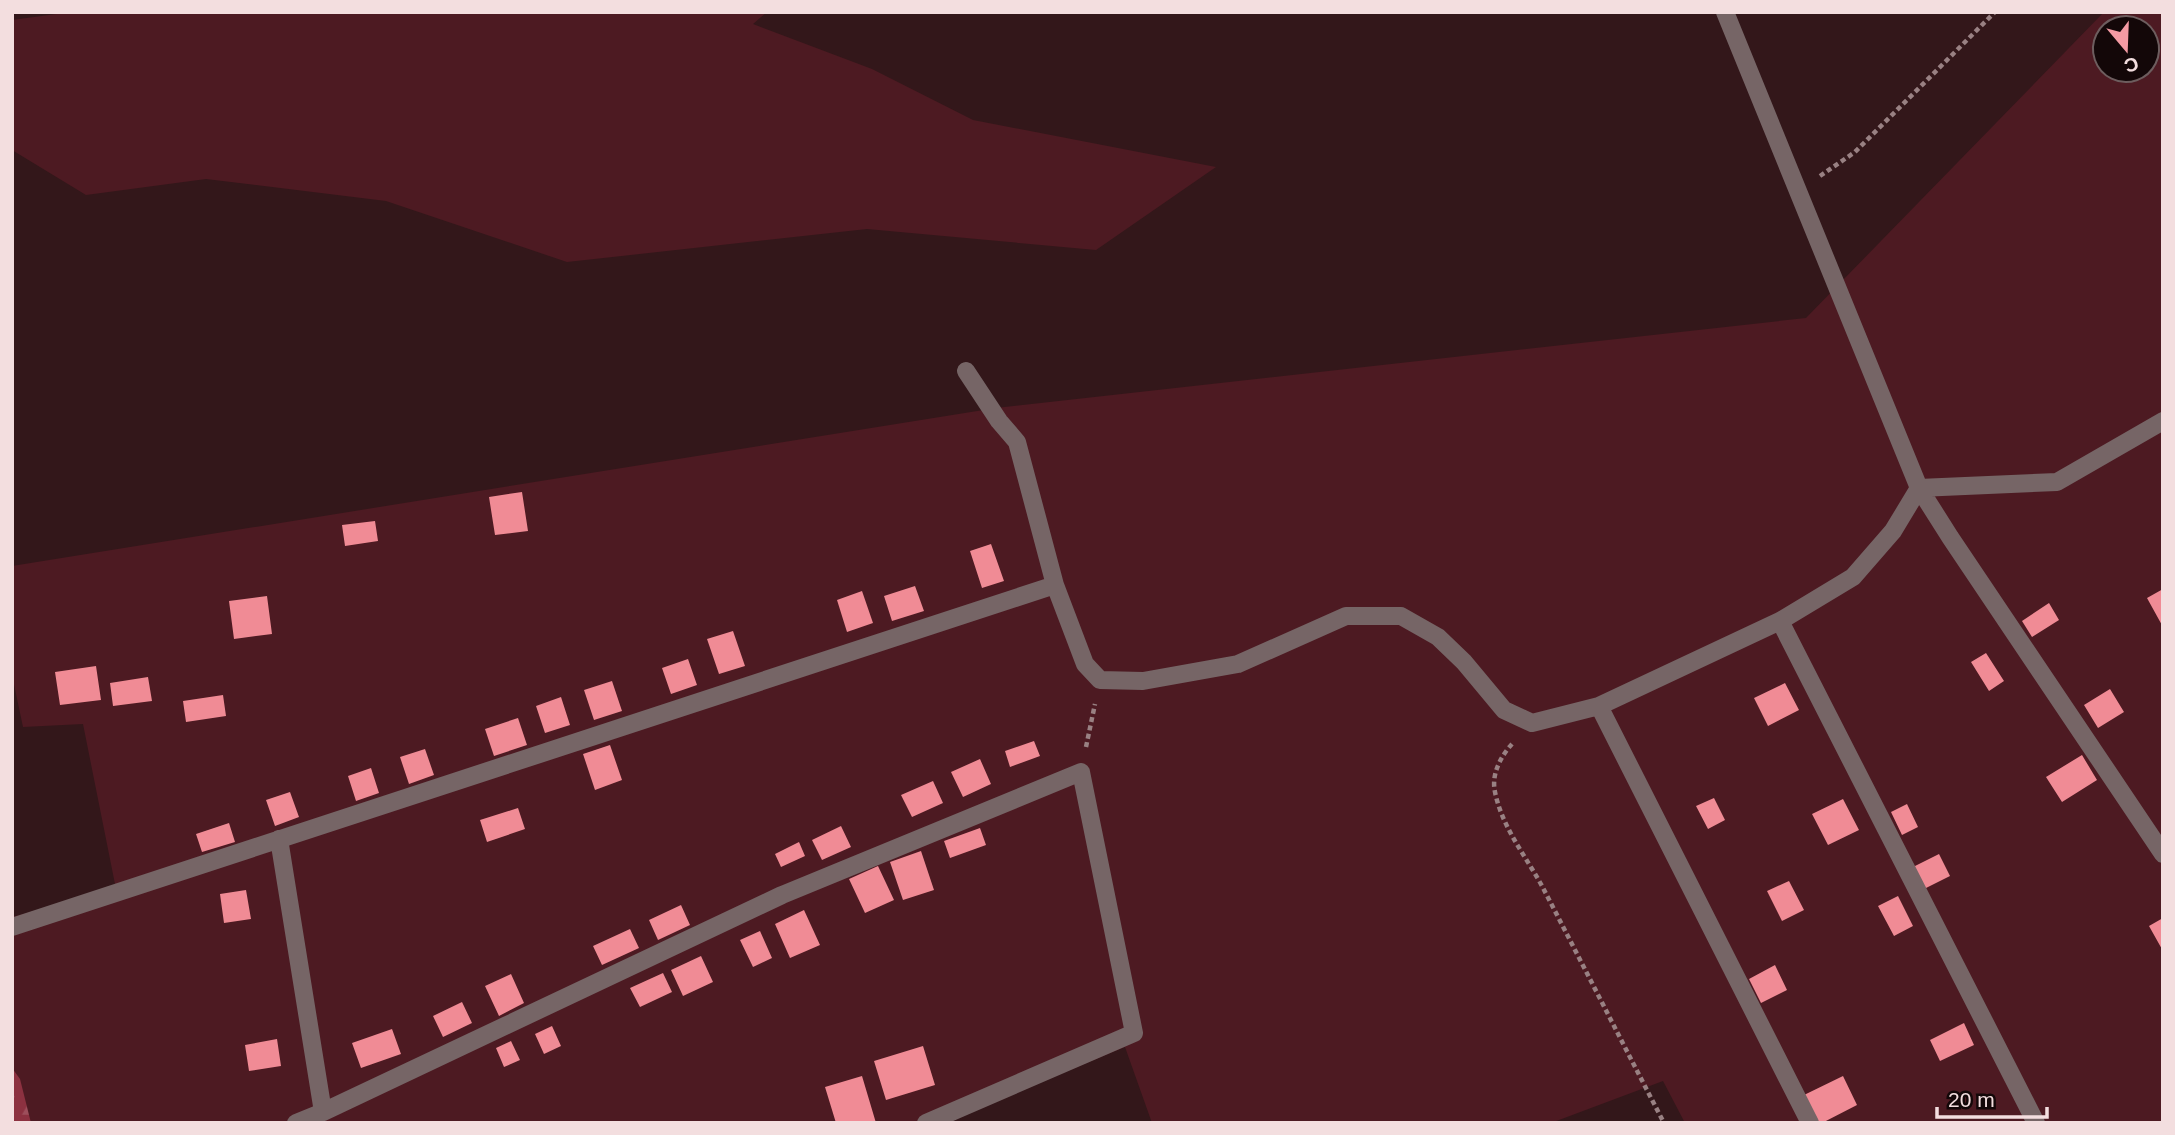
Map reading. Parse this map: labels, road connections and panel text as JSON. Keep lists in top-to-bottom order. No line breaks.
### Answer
{"scale_bar":"20 m","north":"bottom"}
